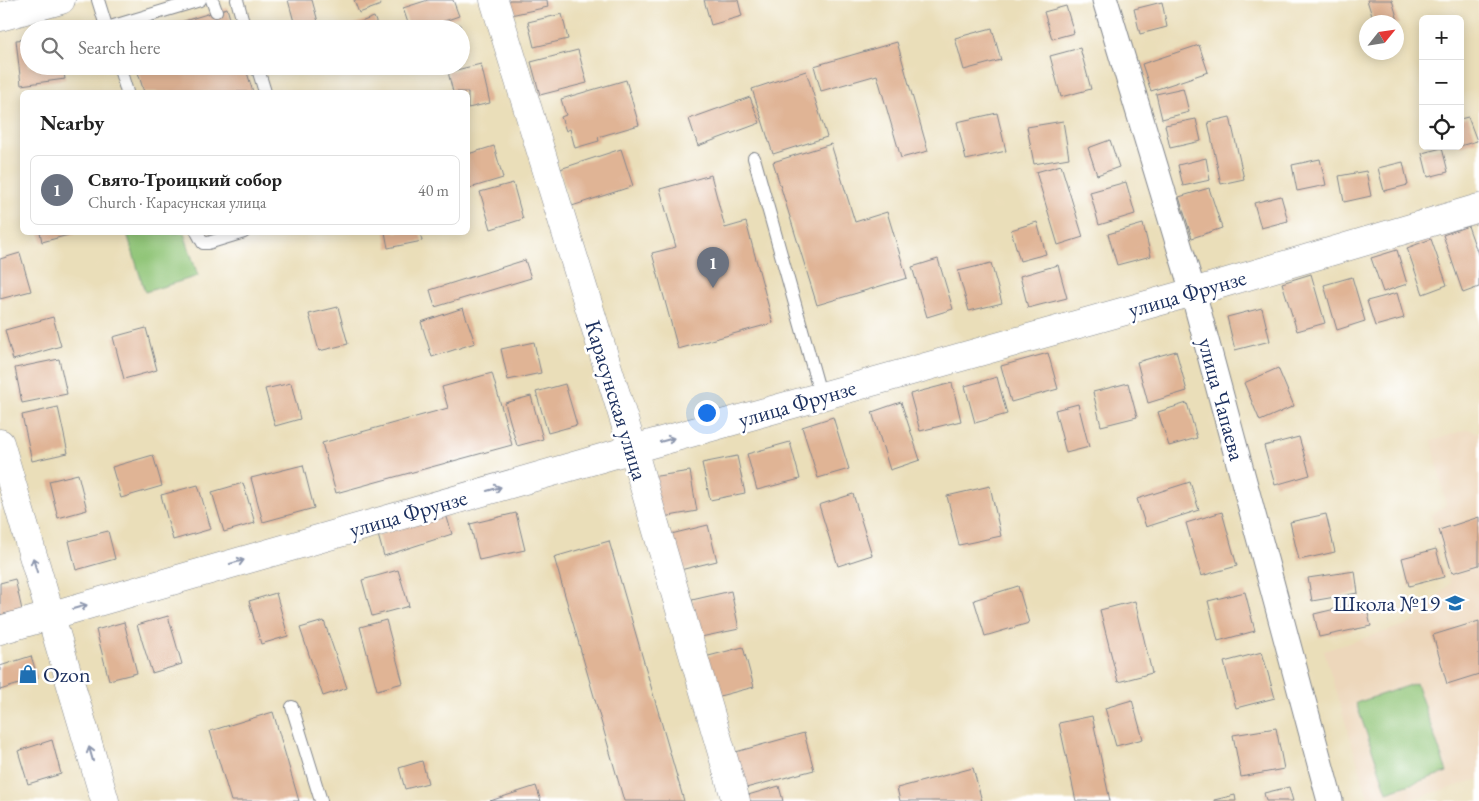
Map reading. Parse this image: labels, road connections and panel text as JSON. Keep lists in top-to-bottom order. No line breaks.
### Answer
{"streets":{"street":["улица Фрунзе","улица Чапаева","Карасунская улица"]},"crossings":[["улица Фрунзе","улица Чапаева"],["улица Фрунзе","Карасунская улица"]],"one_way":["улица Фрунзе"],"places":{"school or university":["Школа №19"],"shop":["Ozon"]},"north":"top right","page":{"map_buttons":["+","−"],"search":"Search here","heading":"Nearby","list":[{"mark":"1","name":"Свято-Троицкий собор","note":"Church · Карасунская улица","value":"40 m"}],"pins":"1"}}
